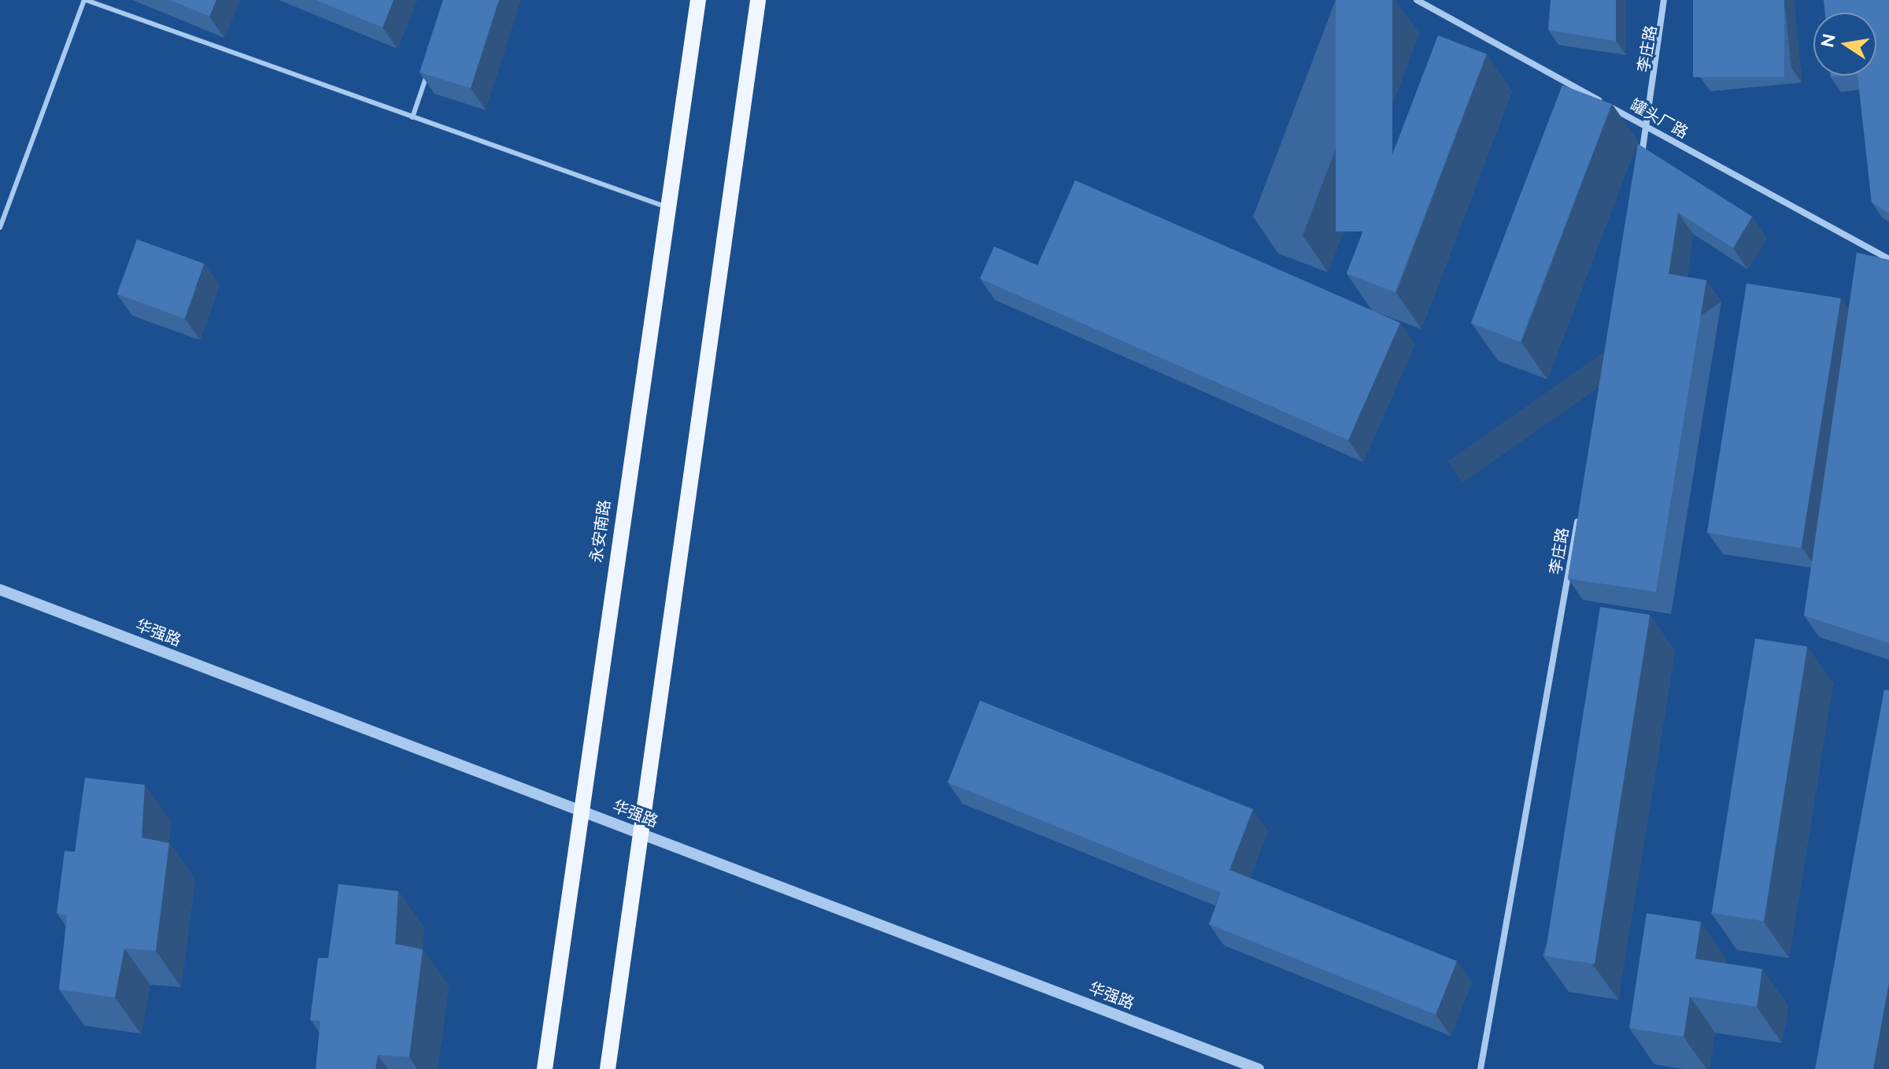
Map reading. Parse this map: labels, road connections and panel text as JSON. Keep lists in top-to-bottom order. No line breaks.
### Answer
{"streets":{"main road":["永安南路"],"street":["李庄路","罐头厂路","华强路"]},"crossings":[["李庄路","罐头厂路"],["永安南路","华强路"]],"north":"left"}
